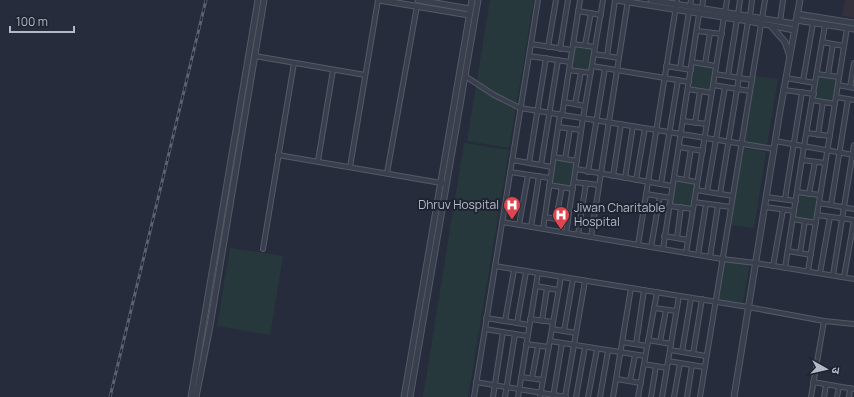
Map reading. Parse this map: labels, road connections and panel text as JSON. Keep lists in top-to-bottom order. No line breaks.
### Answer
{"places":{"hospital":["Dhruv Hospital","Jiwan Charitable Hospital"]},"scale_bar":"100 m","north":"right"}
